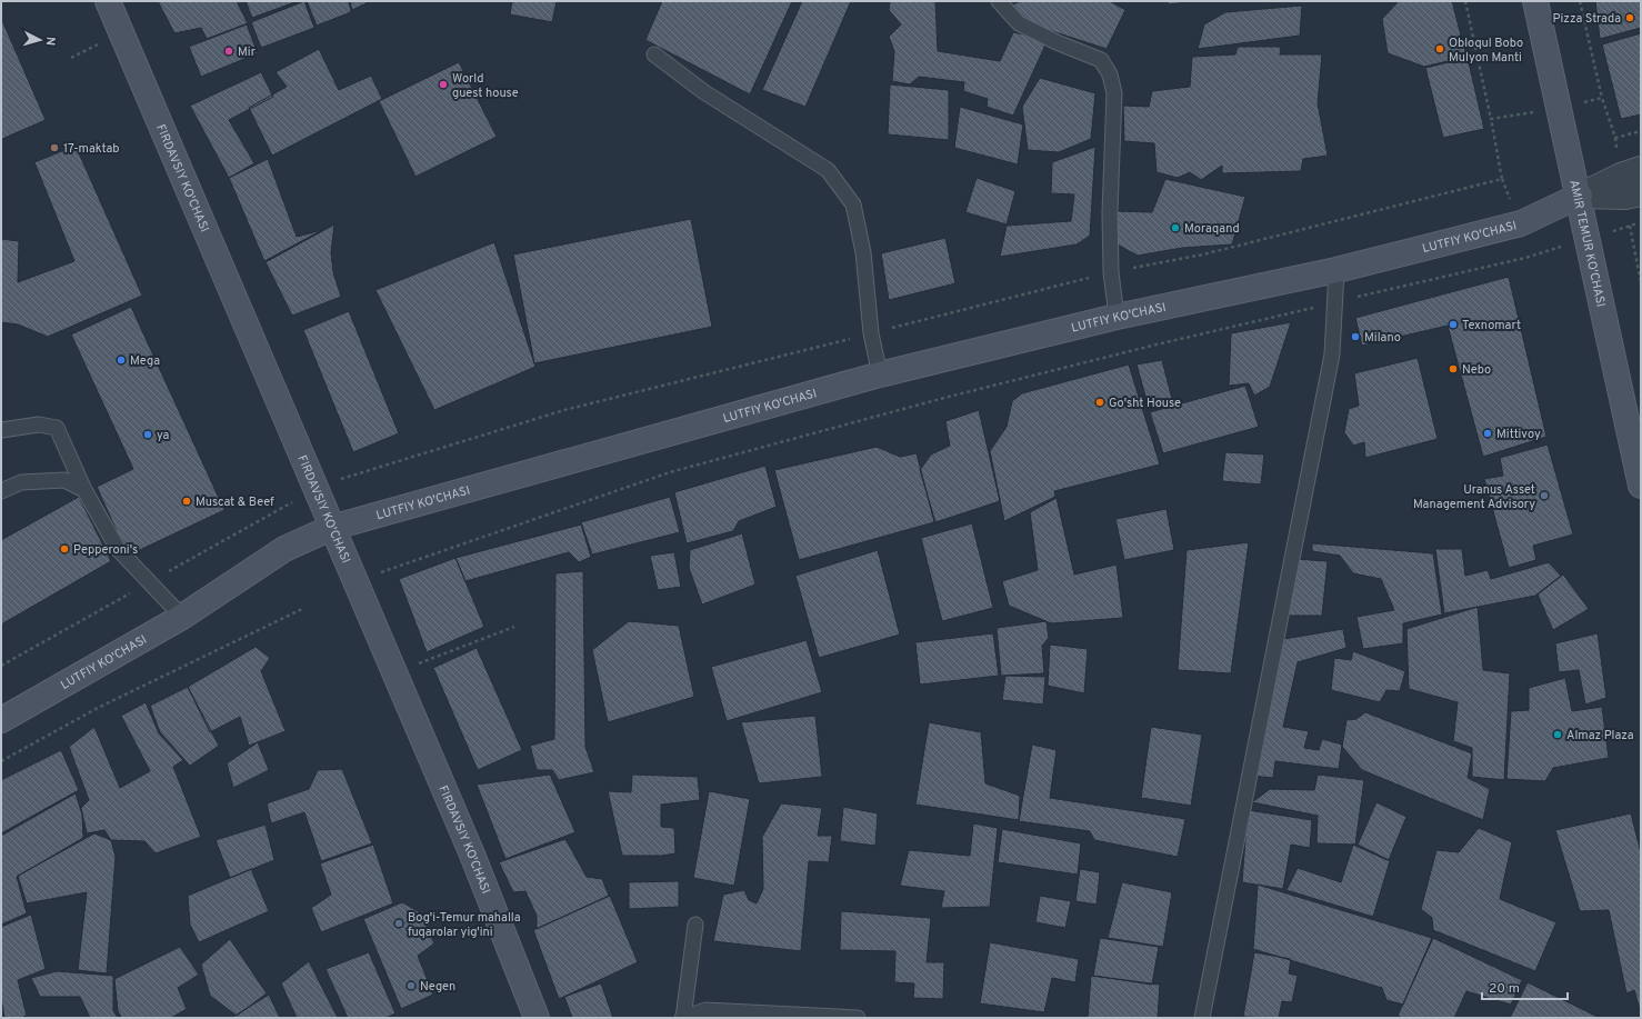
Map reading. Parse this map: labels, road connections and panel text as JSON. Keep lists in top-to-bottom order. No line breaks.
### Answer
{"streets":{"main road":["FIRDAVSIY KO'CHASI","LUTFIY KO'CHASI","AMIR TEMUR KO'CHASI"]},"crossings":[["FIRDAVSIY KO'CHASI","LUTFIY KO'CHASI"],["LUTFIY KO'CHASI","AMIR TEMUR KO'CHASI"]],"places":["Pizza Strada","Obloqul Bobo Mulyon Manti","Mir","World guest house","17-maktab","Moraqand","Texnomart","Milano","Mega","Nebo","Go'sht House","Mittivoy","ya","Uranus Asset Management Advisory","Muscat & Beef","Pepperoni's","Almaz Plaza","Bog'i-Temur mahalla fuqarolar yig'ini","Negen"],"scale_bar":"20 m","north":"right"}
